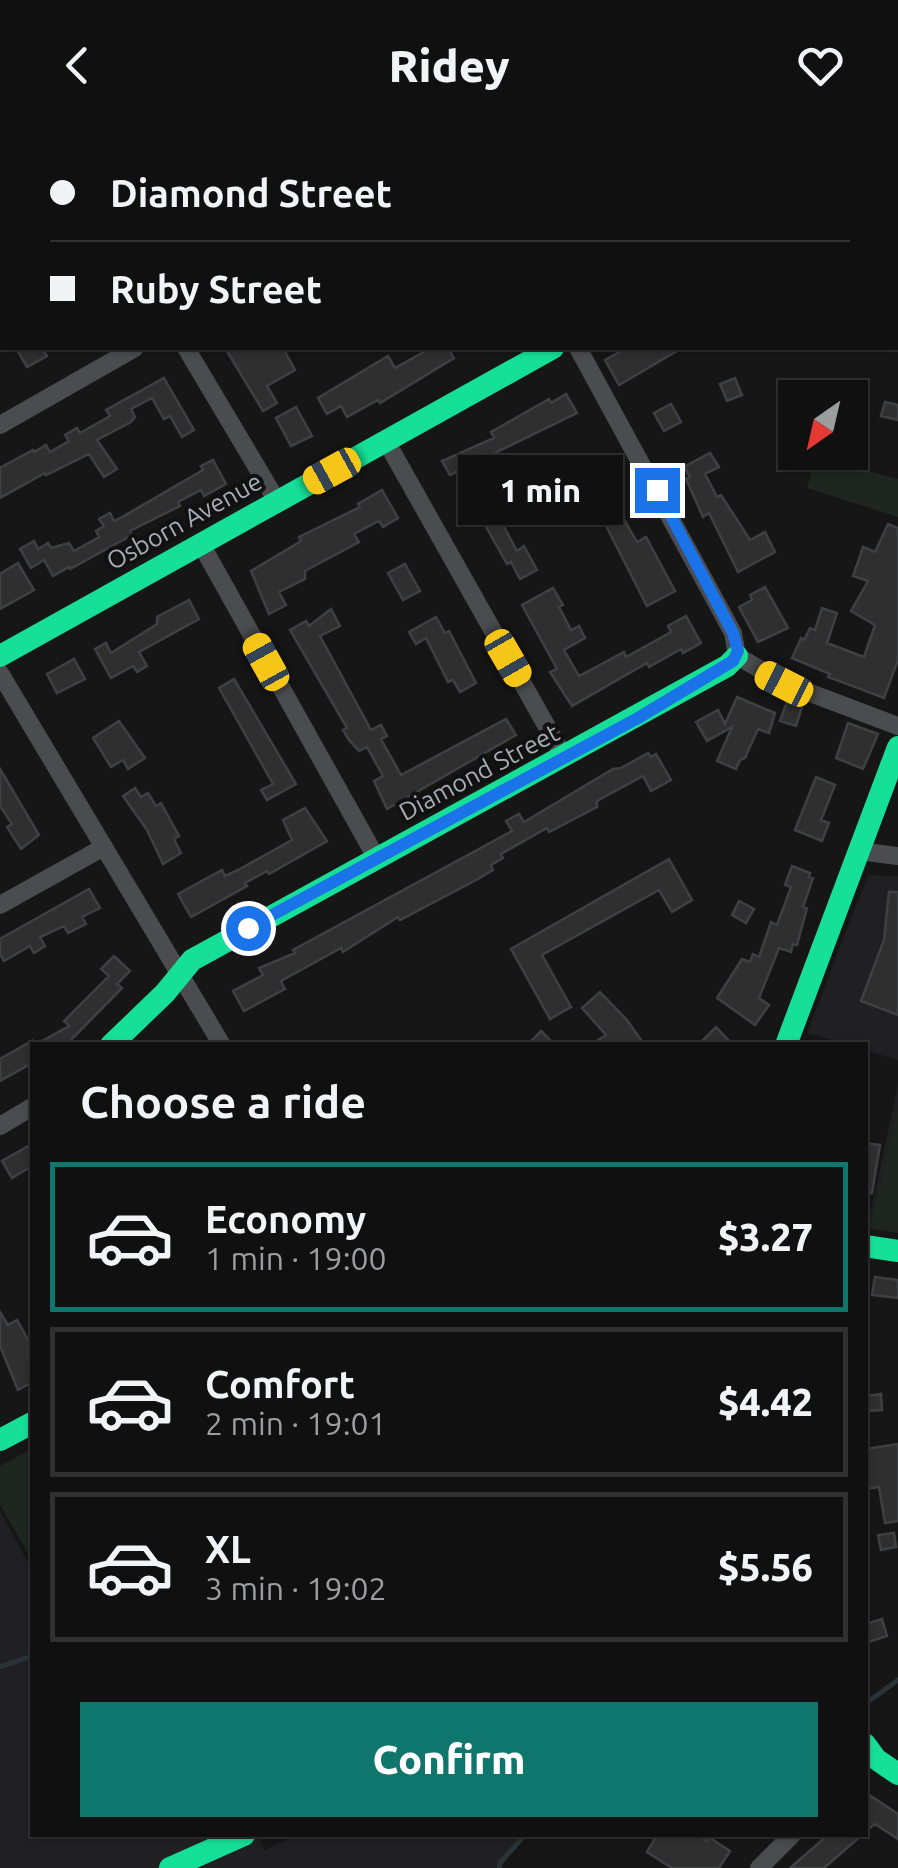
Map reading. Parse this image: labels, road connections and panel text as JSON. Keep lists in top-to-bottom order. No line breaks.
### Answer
{"streets":{"street":["Osborn Avenue","Diamond Street"]},"north":"bottom left","page":{"header":"Ridey","banner":["Diamond Street","Ruby Street"],"bubble":"1 min","heading":"Choose a ride","list":[{"name":"Economy","note":"1 min · 19:00","value":"$3.27"},{"name":"Comfort","note":"2 min · 19:01","value":"$4.42"},{"name":"XL","note":"3 min · 19:02","value":"$5.56"}],"buttons":"Confirm"}}
